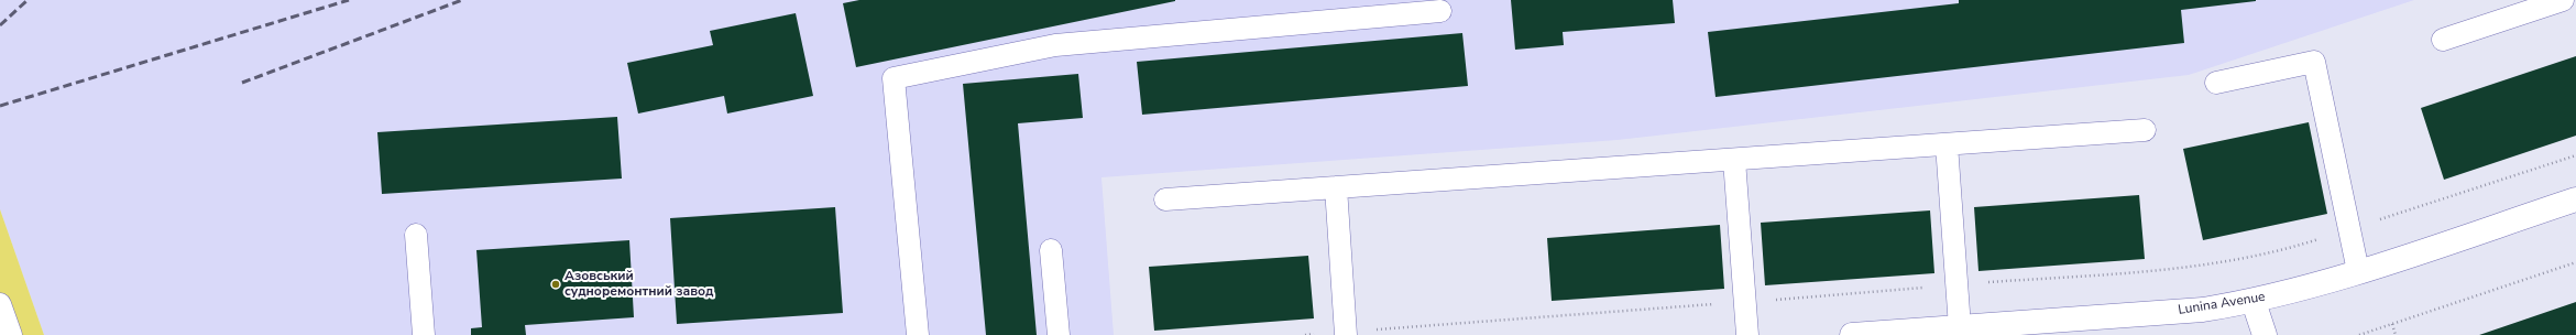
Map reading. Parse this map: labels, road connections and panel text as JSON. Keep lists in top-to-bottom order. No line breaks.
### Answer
{"streets":{"street":["Lunina Avenue"]},"places":["Азовський судноремонтний завод"]}
